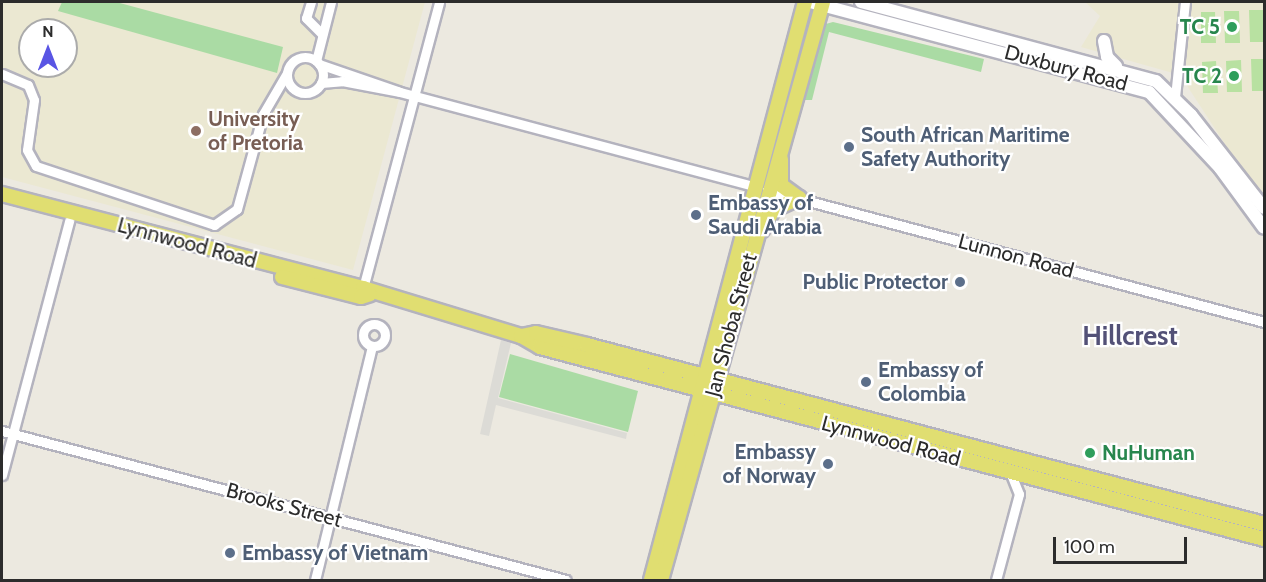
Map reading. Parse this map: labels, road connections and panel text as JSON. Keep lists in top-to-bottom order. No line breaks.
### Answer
{"streets":{"main road":["Duxbury Road","Lynnwood Road","Jan Shoba Street"],"street":["Lunnon Road","Brooks Street"]},"crossings":[["Lynnwood Road","Jan Shoba Street"],["Lunnon Road","Jan Shoba Street"]],"districts":["Hillcrest"],"places":["TC 5","TC 2","University of Pretoria","South African Maritime Safety Authority","Embassy of Saudi Arabia","Public Protector","Embassy of Colombia","NuHuman","Embassy of Norway","Embassy of Vietnam"],"scale_bar":"100 m","north":"top"}
